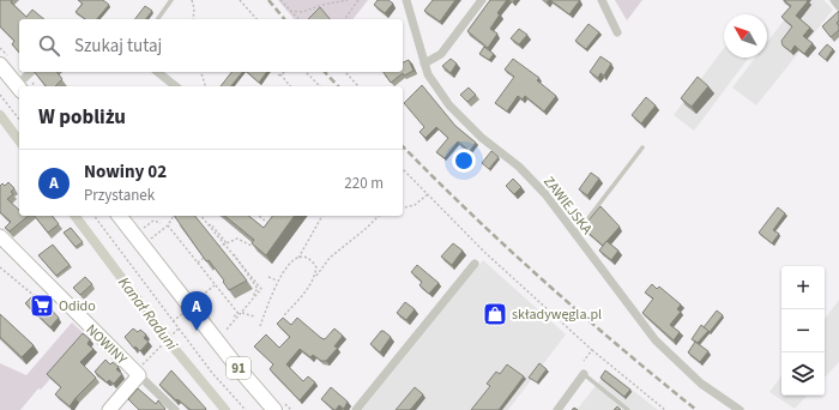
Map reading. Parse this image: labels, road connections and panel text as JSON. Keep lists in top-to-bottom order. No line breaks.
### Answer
{"streets":{"main road":["91"],"street":["ZAWIEJSKA","NOWINY"]},"water":["Kanał Raduni"],"places":{"supermarket":["Odido"],"shop":["składywęgla.pl"]},"north":"top left","page":{"search":"Szukaj tutaj","heading":"W pobliżu","list":[{"mark":"A","name":"Nowiny 02","note":"Przystanek","value":"220 m"}],"map_buttons":["+","−"],"pins":"A"}}
